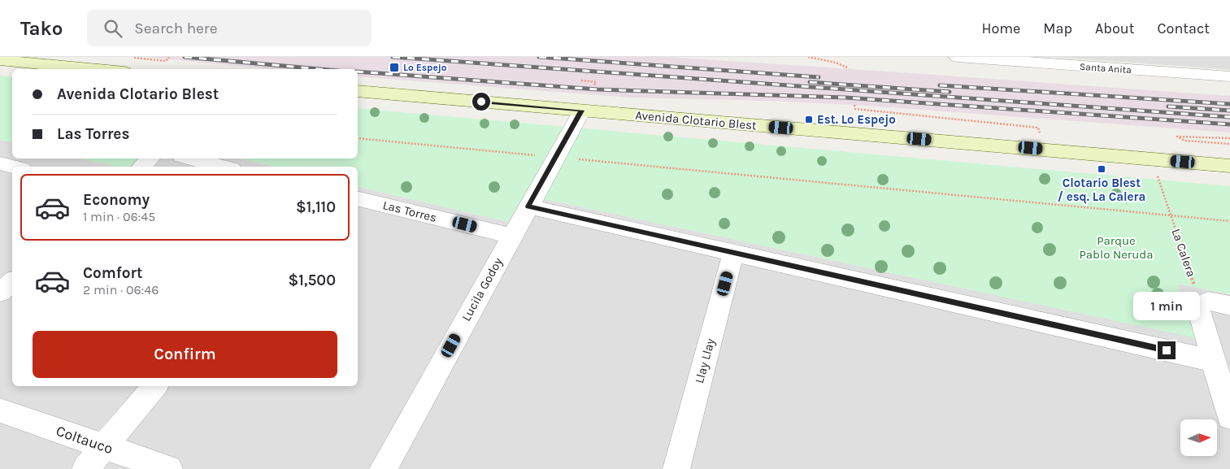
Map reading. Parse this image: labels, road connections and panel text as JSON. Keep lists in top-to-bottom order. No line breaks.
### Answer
{"streets":{"main road":["Avenida Clotario Blest"],"street":["Santa Anita","Las Torres","Lucila Godoy","Llay Llay","Coltauco"],"path":["La Calera"]},"crossings":[["Avenida Clotario Blest","La Calera"],["Avenida Clotario Blest","Lucila Godoy"],["Las Torres","Lucila Godoy"]],"parks":["Parque Pablo Neruda"],"places":{"transit":["Lo Espejo","Est. Lo Espejo","Clotario Blest / esq. La Calera"]},"north":"right","page":{"header":"Tako","search":"Search here","nav":["Home","Map","About","Contact"],"banner":["Avenida Clotario Blest","Las Torres"],"list":[{"name":"Economy","note":"1 min · 06:45","value":"$1,110"},{"name":"Comfort","note":"2 min · 06:46","value":"$1,500"}],"bubble":"1 min","buttons":"Confirm"}}
